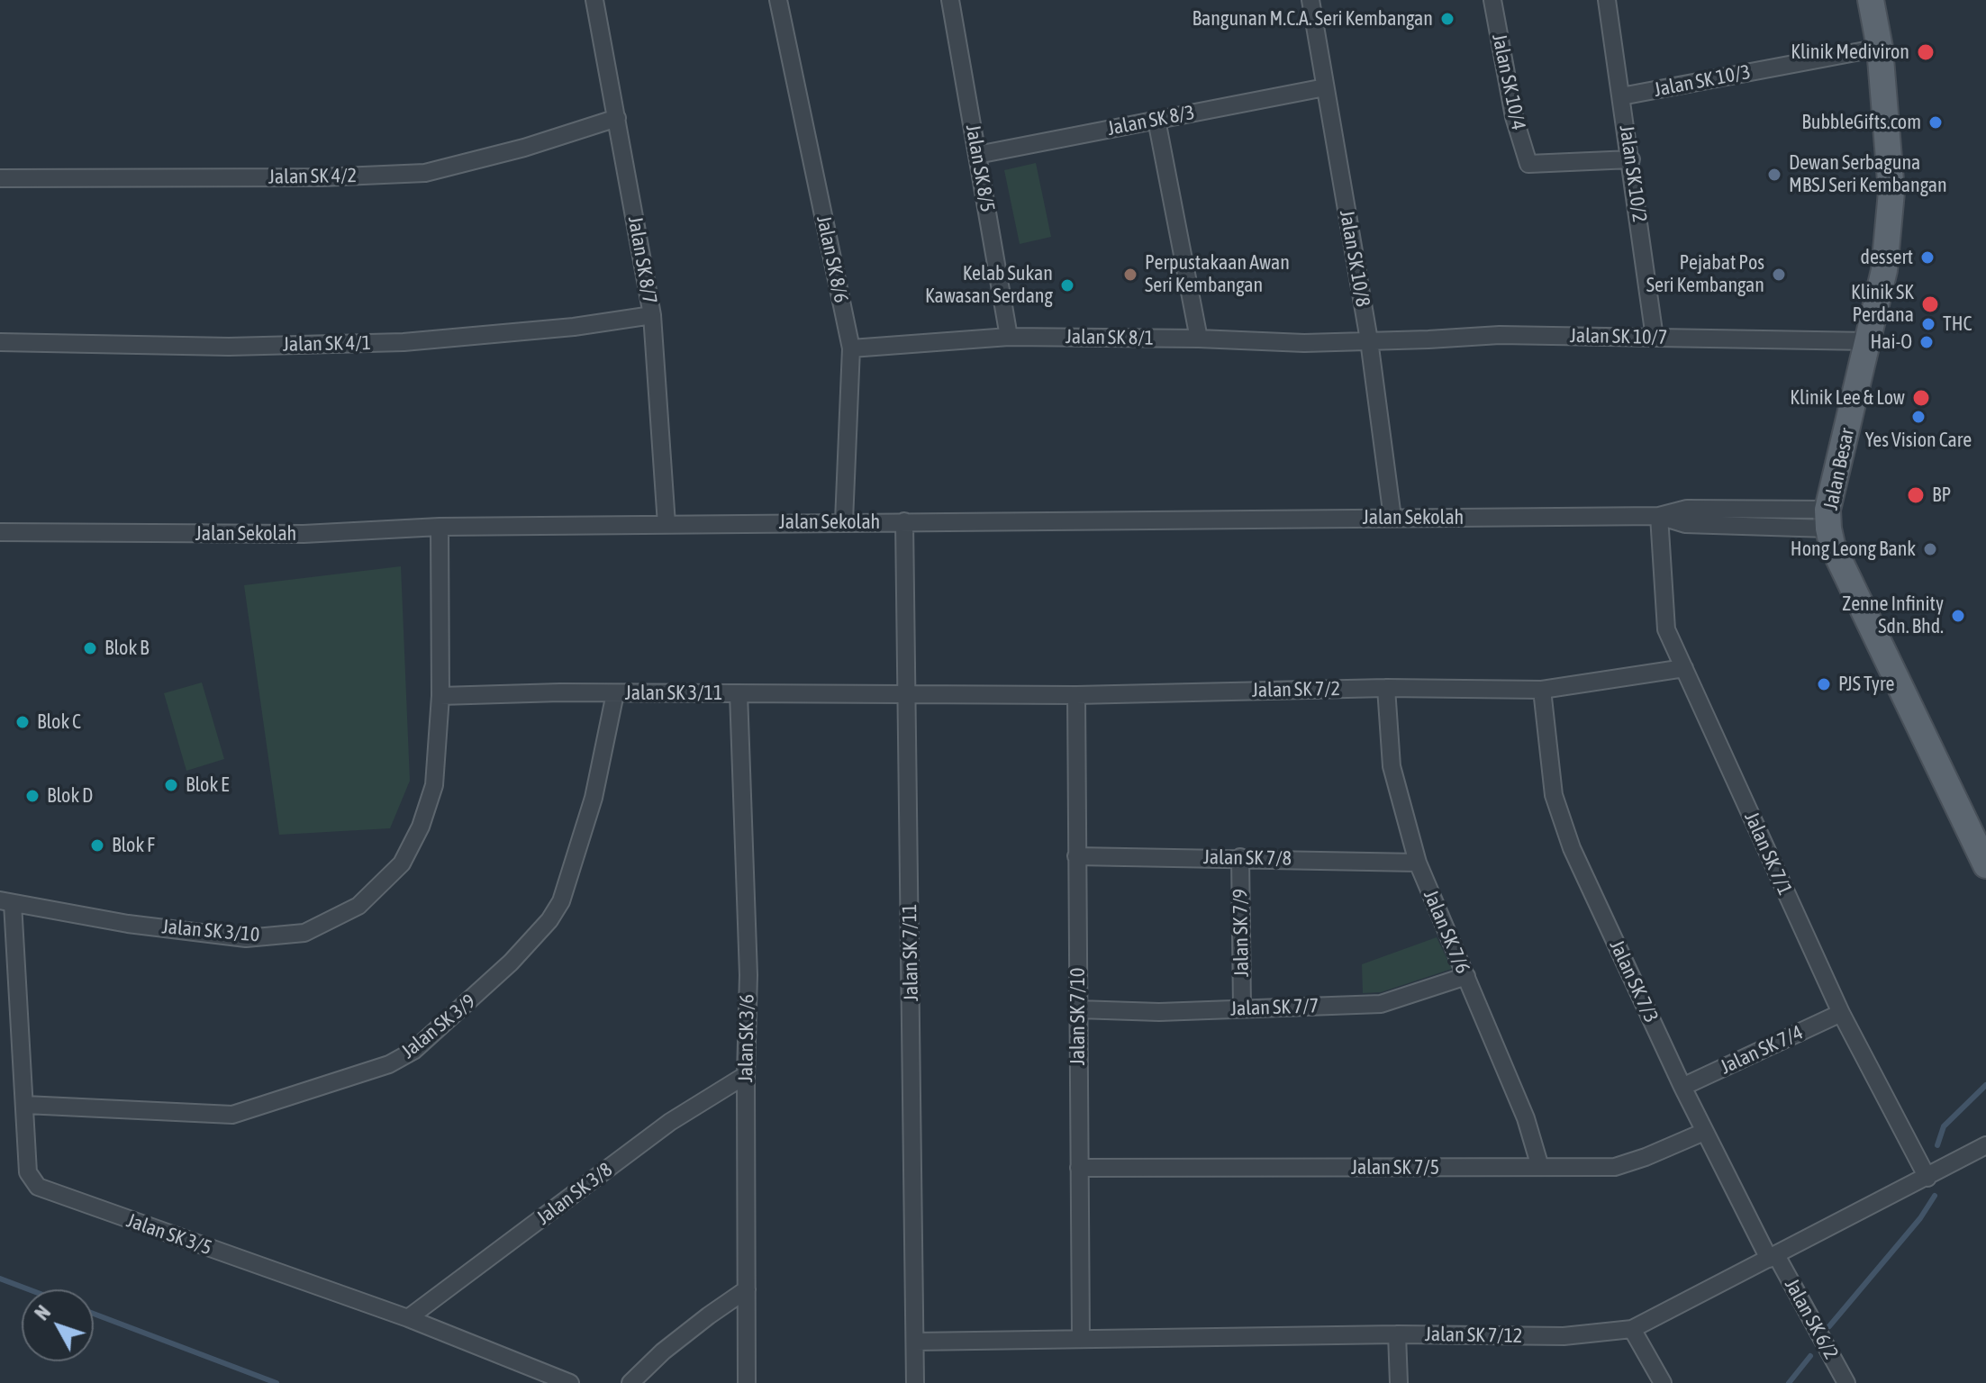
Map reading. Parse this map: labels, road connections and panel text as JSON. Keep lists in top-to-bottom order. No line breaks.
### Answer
{"streets":{"main road":["Jalan Besar"],"street":["Jalan SK 10/3","Jalan SK 10/4","Jalan SK 8/3","Jalan SK 8/5","Jalan SK 10/2","Jalan SK 4/2","Jalan SK 10/8","Jalan SK 8/6","Jalan SK 8/7","Jalan SK 10/7","Jalan SK 8/1","Jalan SK 4/1","Jalan Sekolah","Jalan SK 7/2","Jalan SK 3/11","Jalan SK 7/1","Jalan SK 7/8","Jalan SK 3/10","Jalan SK 7/6","Jalan SK 7/9","Jalan SK 7/11","Jalan SK 7/3","Jalan SK 7/7","Jalan SK 7/10","Jalan SK 3/9","Jalan SK 3/6","Jalan SK 7/4","Jalan SK 7/5","Jalan SK 3/8","Jalan SK 3/5","Jalan SK 6/2","Jalan SK 7/12"]},"crossings":[["Jalan SK 10/3","Jalan SK 10/2"],["Jalan SK 10/3","Jalan Besar"],["Jalan SK 10/4","Jalan SK 10/2"],["Jalan SK 8/3","Jalan SK 8/5"],["Jalan SK 8/3","Jalan SK 10/8"],["Jalan SK 8/5","Jalan SK 8/1"],["Jalan SK 10/2","Jalan SK 10/7"],["Jalan SK 4/2","Jalan SK 8/7"],["Jalan SK 10/8","Jalan SK 10/7"],["Jalan SK 10/8","Jalan SK 8/1"],["Jalan SK 10/8","Jalan Sekolah"],["Jalan SK 8/6","Jalan SK 8/1"],["Jalan SK 8/6","Jalan Sekolah"],["Jalan SK 8/7","Jalan SK 4/1"],["Jalan SK 8/7","Jalan Sekolah"],["Jalan SK 10/7","Jalan SK 8/1"],["Jalan SK 10/7","Jalan Besar"],["Jalan Besar","Jalan Sekolah"],["Jalan Sekolah","Jalan SK 7/1"],["Jalan Sekolah","Jalan SK 3/10"],["Jalan Sekolah","Jalan SK 7/11"],["Jalan SK 7/2","Jalan SK 3/11"],["Jalan SK 7/2","Jalan SK 7/1"],["Jalan SK 7/2","Jalan SK 7/6"],["Jalan SK 7/2","Jalan SK 7/11"],["Jalan SK 7/2","Jalan SK 7/3"],["Jalan SK 7/2","Jalan SK 7/10"],["Jalan SK 3/11","Jalan SK 3/10"],["Jalan SK 3/11","Jalan SK 7/11"],["Jalan SK 3/11","Jalan SK 3/9"],["Jalan SK 3/11","Jalan SK 3/6"],["Jalan SK 7/1","Jalan SK 7/4"],["Jalan SK 7/1","Jalan SK 7/12"],["Jalan SK 7/8","Jalan SK 7/6"],["Jalan SK 7/8","Jalan SK 7/9"],["Jalan SK 7/8","Jalan SK 7/10"],["Jalan SK 3/10","Jalan SK 3/5"],["Jalan SK 7/6","Jalan SK 7/7"],["Jalan SK 7/6","Jalan SK 7/5"],["Jalan SK 7/9","Jalan SK 7/7"],["Jalan SK 7/11","Jalan SK 7/12"],["Jalan SK 7/3","Jalan SK 7/4"],["Jalan SK 7/3","Jalan SK 7/5"],["Jalan SK 7/3","Jalan SK 6/2"],["Jalan SK 7/3","Jalan SK 7/12"],["Jalan SK 7/7","Jalan SK 7/10"],["Jalan SK 7/10","Jalan SK 7/5"],["Jalan SK 7/10","Jalan SK 7/12"],["Jalan SK 3/9","Jalan SK 3/5"],["Jalan SK 3/6","Jalan SK 3/8"],["Jalan SK 3/8","Jalan SK 3/5"],["Jalan SK 6/2","Jalan SK 7/12"]],"places":["Bangunan M.C.A. Seri Kembangan","Klinik Mediviron","BubbleGifts.com","Dewan Serbaguna MBSJ Seri Kembangan","dessert","Perpustakaan Awan Seri Kembangan","Pejabat Pos Seri Kembangan","Kelab Sukan Kawasan Serdang","Klinik SK Perdana","THC","Hai-O","Klinik Lee & Low","Yes Vision Care","BP","Hong Leong Bank","Zenne Infinity Sdn. Bhd.","Blok B","PJS Tyre","Blok C","Blok E","Blok D","Blok F"],"north":"top left"}
